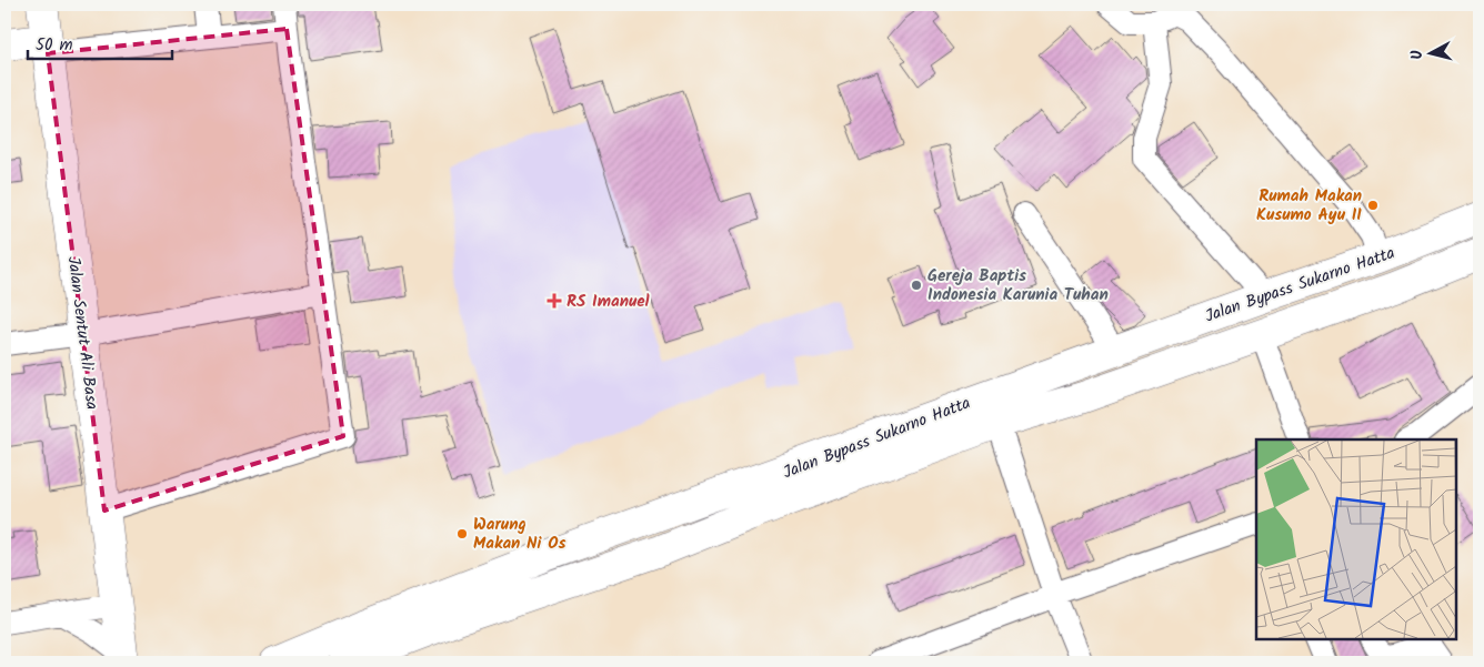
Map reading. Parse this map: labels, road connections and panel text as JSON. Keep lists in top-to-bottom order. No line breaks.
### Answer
{"streets":{"main road":["Jalan Bypass Sukarno Hatta","Jalan Sentut Ali Basa"]},"places":{"other":["Rumah Makan Kusumo Ayu II","Gereja Baptis Indonesia Karunia Tuhan","Warung Makan Ni Os"],"health":["RS Imanuel"]},"scale_bar":"50 m","north":"left"}
